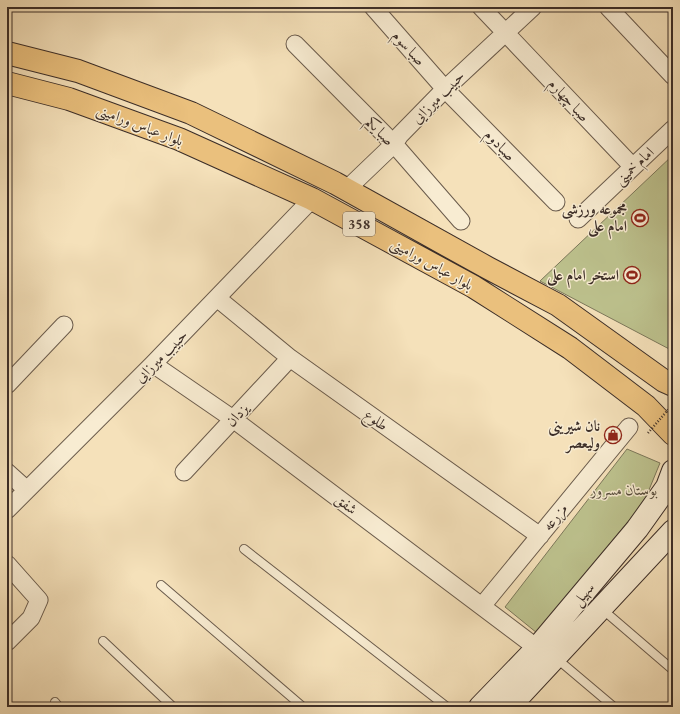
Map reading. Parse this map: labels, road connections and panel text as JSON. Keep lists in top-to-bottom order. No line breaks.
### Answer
{"streets":{"main road":["بلوار عباس ورامینی","358","سهیل"],"street":["صبا سوم","حبیب میرزایی","صبا چهارم","صبا یکم","صبادوم","امام خمینی","یزدان","طلوع","شفق","مزرعه"]},"crossings":[["صبا سوم","حبیب میرزایی"],["صبا سوم","صبادوم"],["حبیب میرزایی","صبا چهارم"],["حبیب میرزایی","بلوار عباس ورامینی"],["حبیب میرزایی","صبا یکم"],["حبیب میرزایی","صبادوم"],["حبیب میرزایی","طلوع"],["حبیب میرزایی","شفق"],["صبا چهارم","امام خمینی"],["یزدان","طلوع"],["یزدان","شفق"],["طلوع","مزرعه"],["شفق","مزرعه"],["شفق","سهیل"]],"parks":["بوستان مسرور"],"places":{"sports":["مجموعه ورزشی امام علی","استخر امام علی"],"shop":["نان شیرینی ولیعصر"]}}
